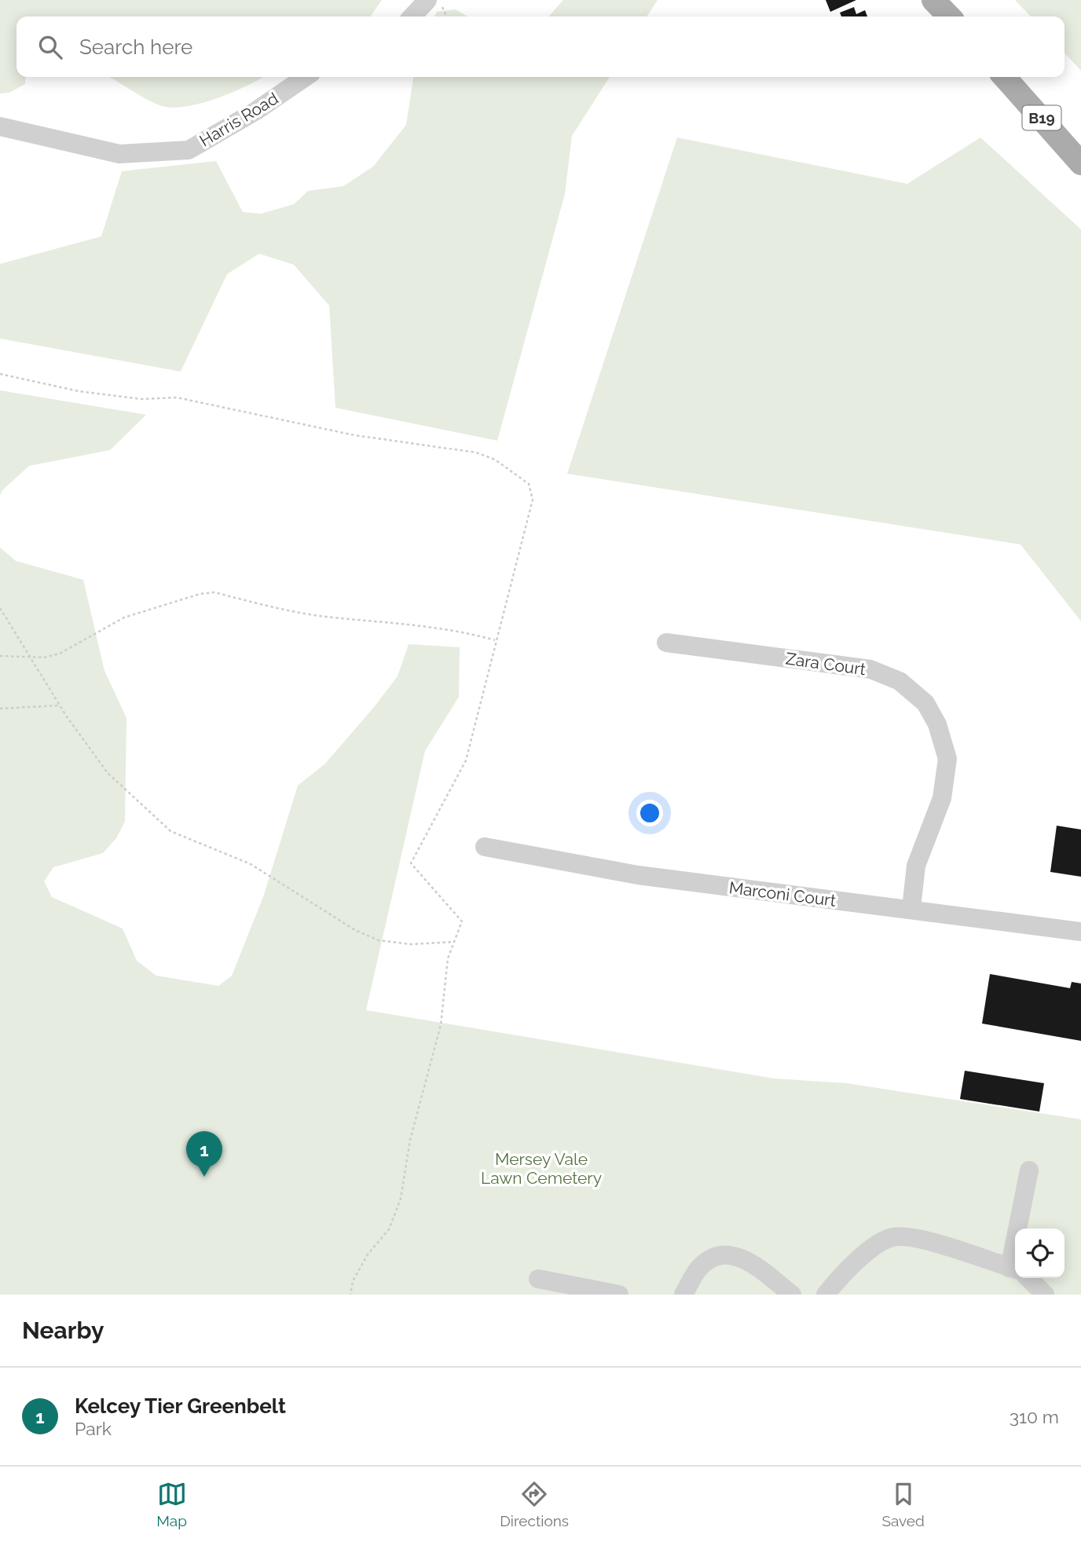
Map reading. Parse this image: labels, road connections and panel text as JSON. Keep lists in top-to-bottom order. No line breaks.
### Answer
{"streets":{"main road":["B19"],"street":["Harris Road","Zara Court","Marconi Court"]},"crossings":[["Zara Court","Marconi Court"]],"parks":["Mersey Vale Lawn Cemetery"],"page":{"search":"Search here","pins":"1","heading":"Nearby","list":[{"mark":"1","name":"Kelcey Tier Greenbelt","note":"Park","value":"310 m"}],"nav":["Map","Directions","Saved"]}}
